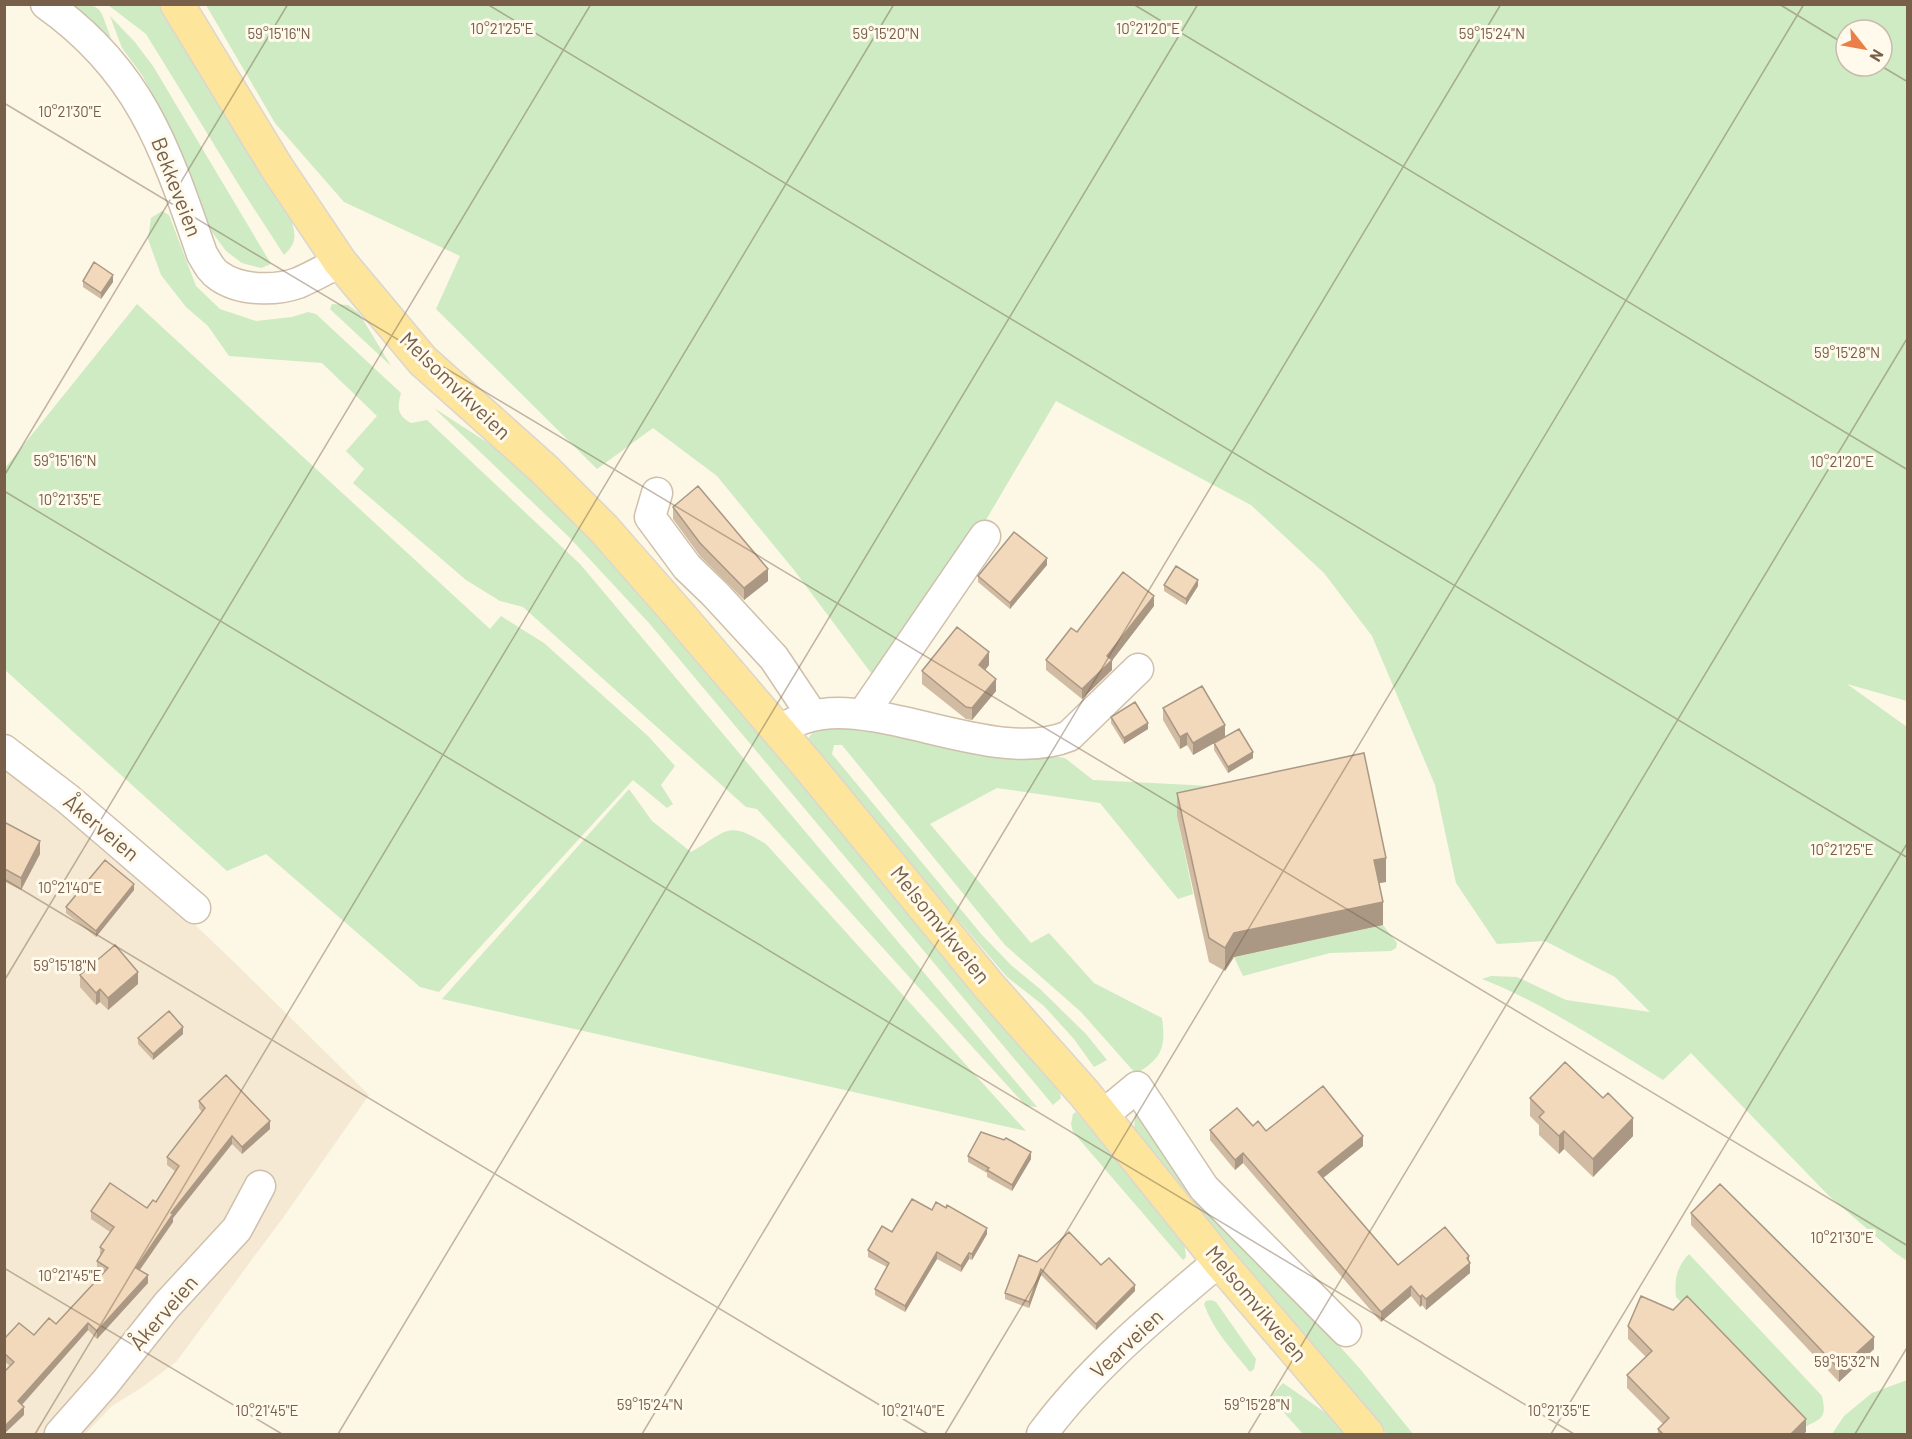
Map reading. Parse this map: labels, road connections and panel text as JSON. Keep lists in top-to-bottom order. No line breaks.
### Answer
{"streets":{"main road":["Melsomvikveien"],"street":["Bekkeveien","Åkerveien","Vearveien"]},"crossings":[["Bekkeveien","Melsomvikveien"],["Melsomvikveien","Vearveien"]],"north":"bottom right","coordinates":["10°21'25\"E","10°21'20\"E","59°15'16\"N","59°15'20\"N","59°15'24\"N","10°21'30\"E","59°15'28\"N","10°21'35\"E","10°21'40\"E","59°15'18\"N","10°21'45\"E","59°15'32\"N"]}
